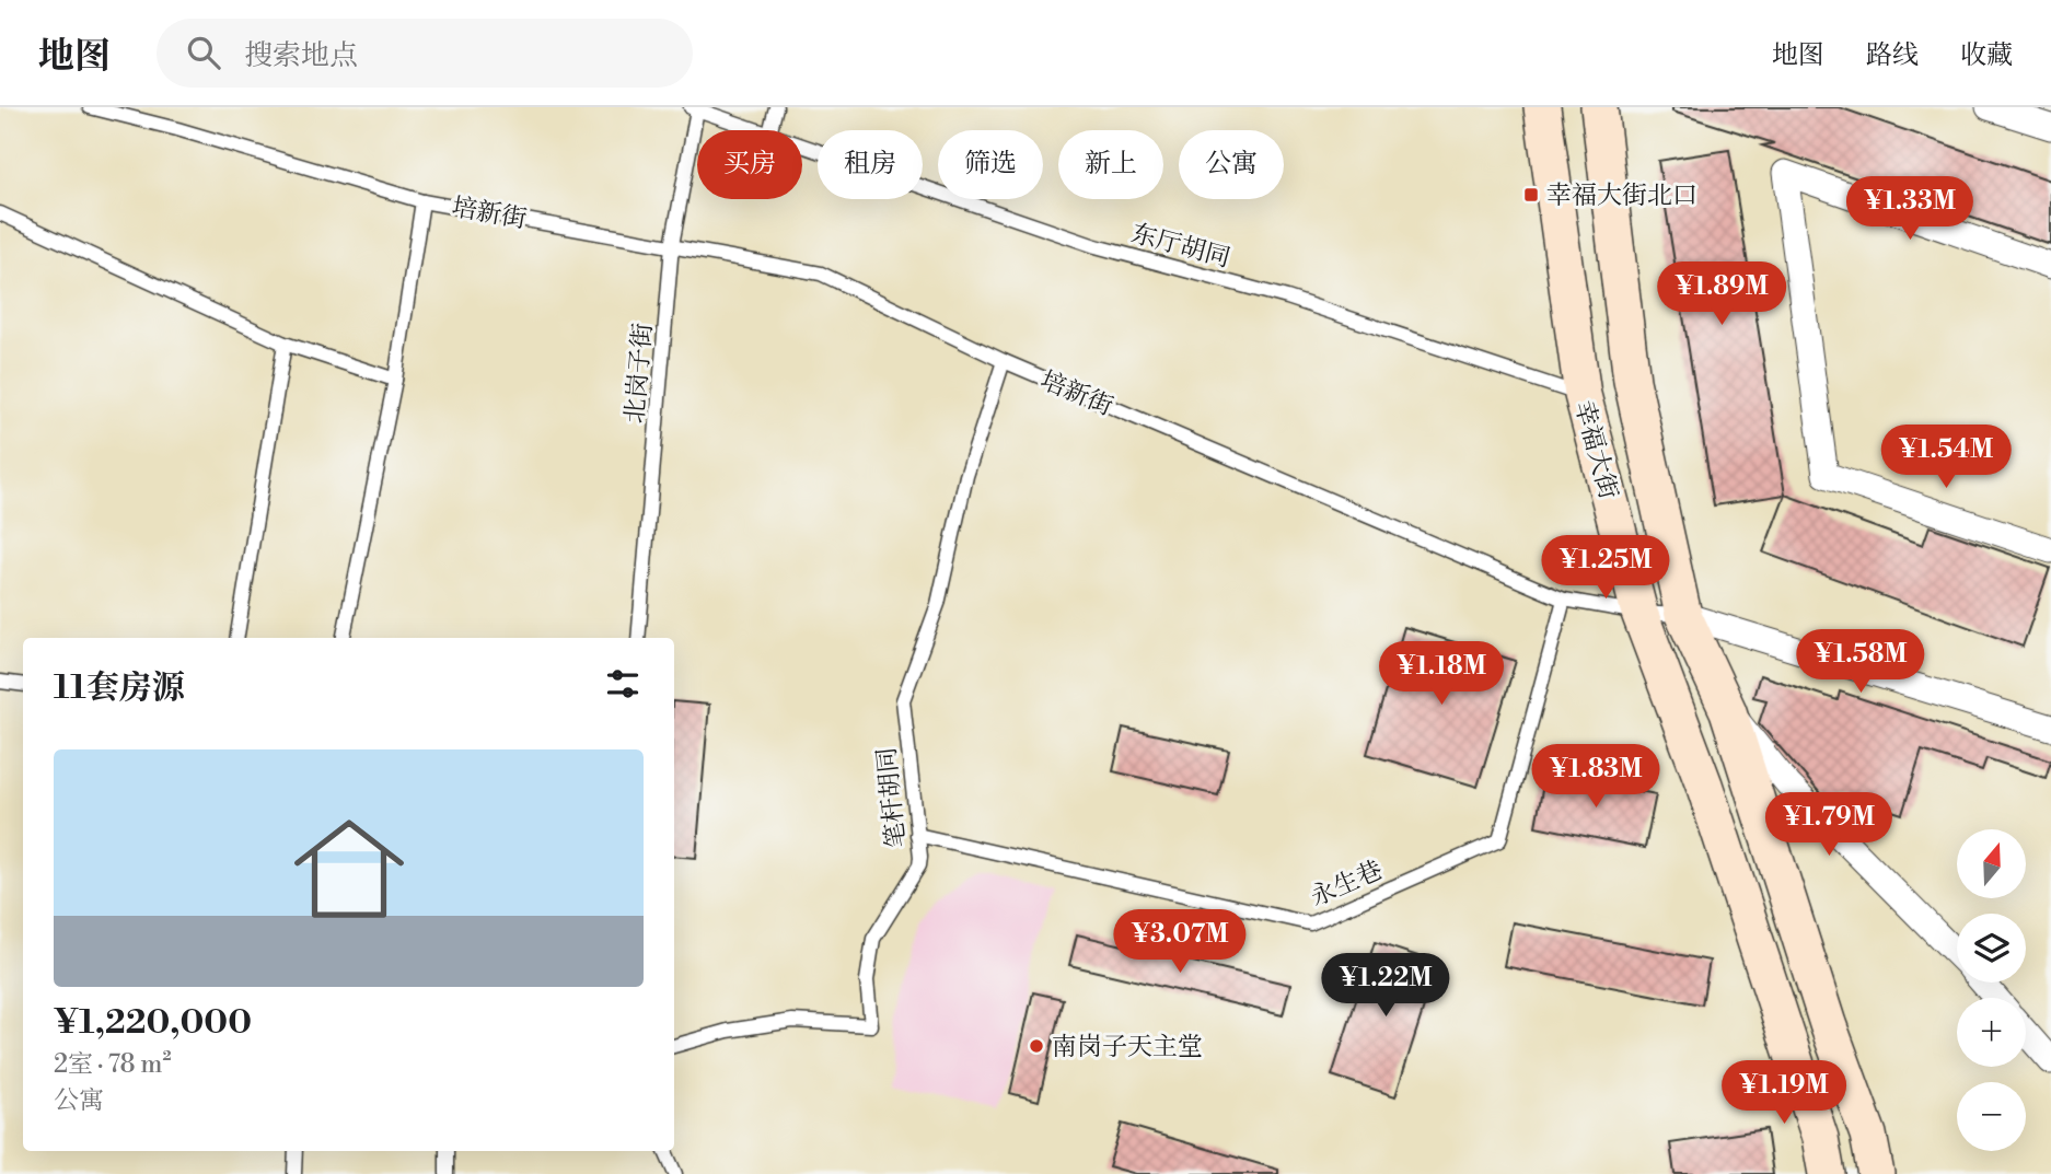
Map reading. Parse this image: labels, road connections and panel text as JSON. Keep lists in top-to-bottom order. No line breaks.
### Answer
{"streets":{"main road":["幸福大街"],"street":["培新街"],"lane":["东厅胡同","北岗子街","笔杆胡同","永生巷"]},"crossings":[["培新街","北岗子街"],["培新街","幸福大街"],["培新街","笔杆胡同"],["培新街","永生巷"],["东厅胡同","北岗子街"],["东厅胡同","幸福大街"],["笔杆胡同","永生巷"]],"places":{"transit":["幸福大街北口"],"other":["南岗子天主堂"]},"north":"top","page":{"header":"地图","search":"搜索地点","nav":["地图","路线","收藏"],"chip":["买房","租房","筛选","新上","公寓"],"price":["¥1.33M","¥1.89M","¥1.54M","¥1.25M","¥1.58M","¥1.18M","¥1.83M","¥1.79M","¥3.07M","¥1.22M","¥1.19M"],"heading":"11套房源","list":[{"name":"¥1,220,000","note":"2室 · 78 m² · 公寓"}],"map_buttons":["+","−"]}}
